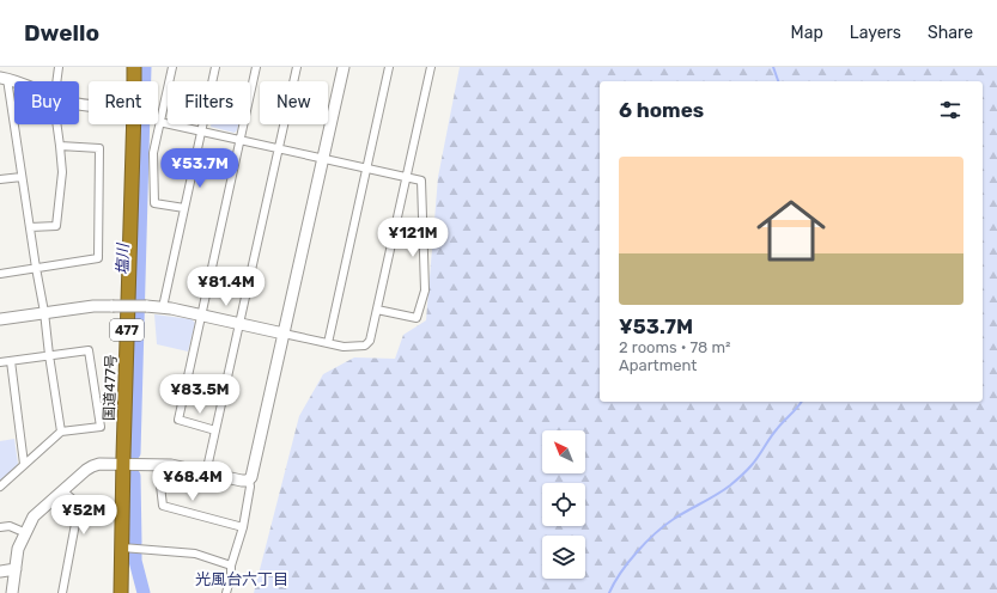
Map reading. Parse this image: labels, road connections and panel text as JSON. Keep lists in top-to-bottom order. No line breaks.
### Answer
{"streets":{"highway":["477","国道477号"]},"districts":["光風台六丁目"],"water":["塩川"],"north":"top left","page":{"header":"Dwello","nav":["Map","Layers","Share"],"chip":["Buy","Rent","Filters","New"],"heading":"6 homes","list":[{"name":"¥53.7M","note":"2 rooms · 78 m² · Apartment"}],"price":["¥53.7M","¥121M","¥81.4M","¥83.5M","¥68.4M","¥52M"]}}
